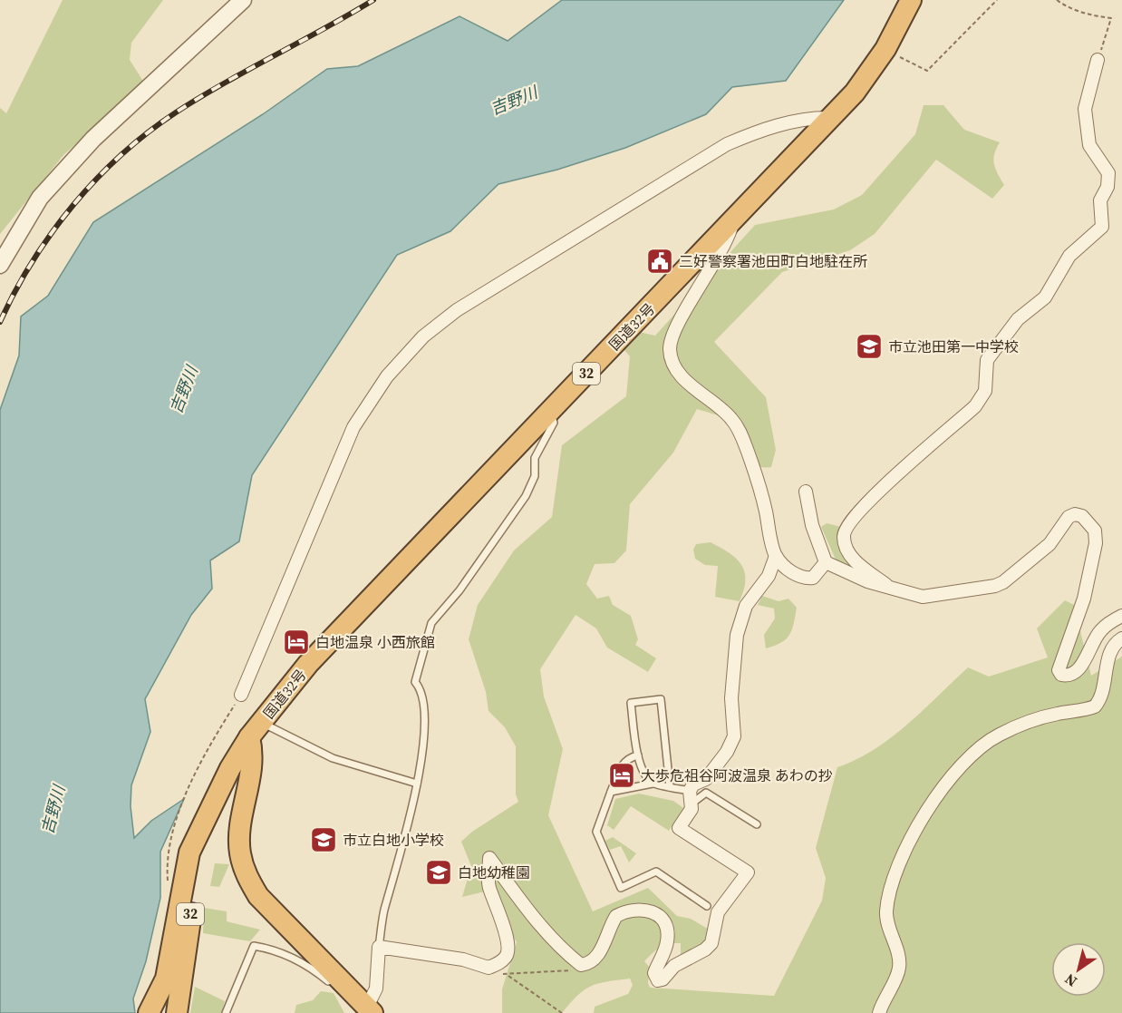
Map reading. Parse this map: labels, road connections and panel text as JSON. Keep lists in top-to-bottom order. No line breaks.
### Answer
{"streets":{"highway":["国道32号","32"]},"water":["吉野川"],"places":{"public building":["三好警察署池田町白地駐在所"],"school or university":["市立池田第一中学校","市立白地小学校","白地幼稚園"],"hotel":["白地温泉 小西旅館","大歩危祖谷阿波温泉 あわの抄"]},"north":"bottom left"}
